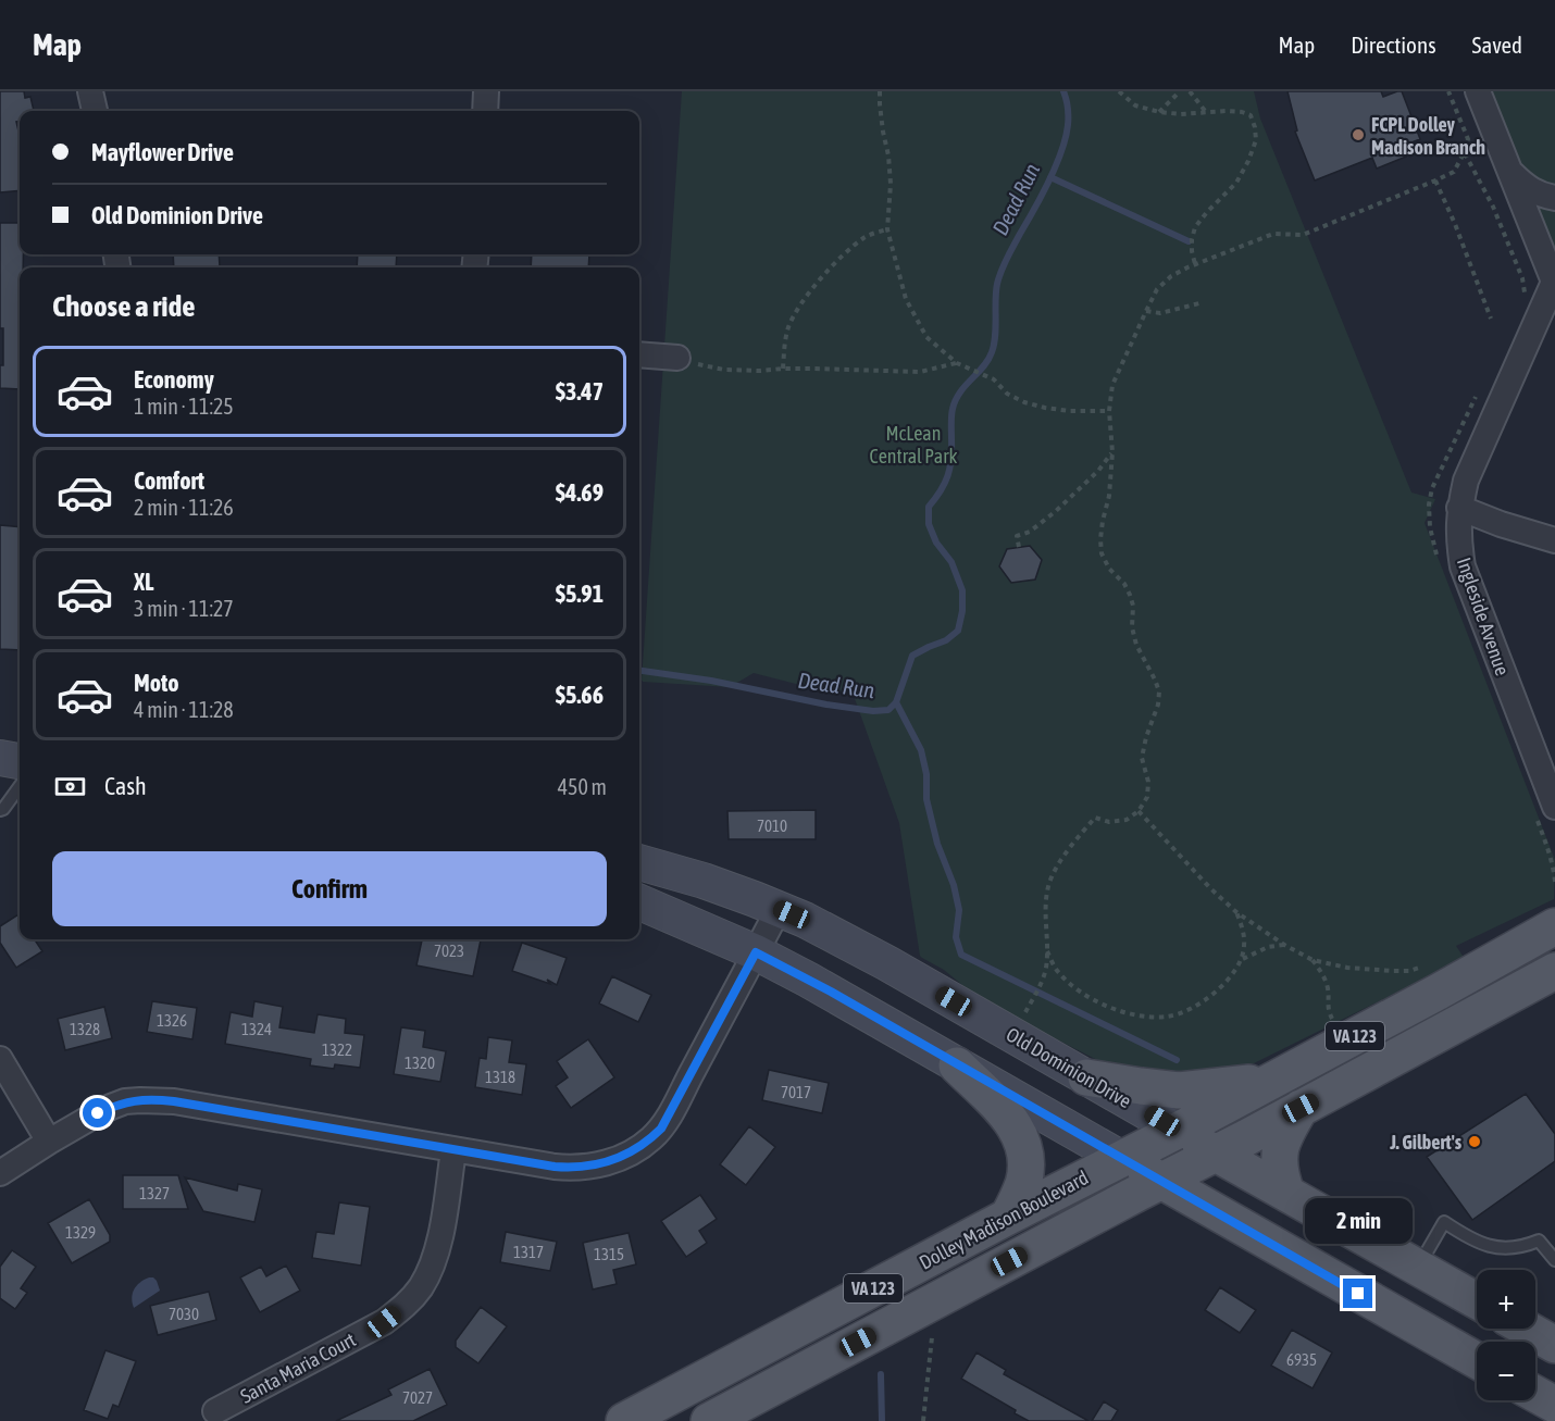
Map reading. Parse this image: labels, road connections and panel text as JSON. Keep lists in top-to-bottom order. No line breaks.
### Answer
{"streets":{"main road":["VA 123","Old Dominion Drive","Dolley Madison Boulevard"],"street":["Ingleside Avenue","Santa Maria Court"]},"crossings":[["Old Dominion Drive","Dolley Madison Boulevard"]],"water":["Dead Run"],"parks":["McLean Central Park"],"places":["FCPL Dolley Madison Branch","J. Gilbert's"],"house_numbers":["7010","7023","1326","1328","1324","1322","1320","1318","7017","1327","1329","1317","1315","7030","6935","7027"],"page":{"header":"Map","nav":["Map","Directions","Saved"],"banner":["Mayflower Drive","Old Dominion Drive"],"heading":"Choose a ride","list":[{"name":"Economy","note":"1 min · 11:25","value":"$3.47"},{"name":"Comfort","note":"2 min · 11:26","value":"$4.69"},{"name":"XL","note":"3 min · 11:27","value":"$5.91"},{"name":"Moto","note":"4 min · 11:28","value":"$5.66"}],"pay":["Cash","450 m"],"buttons":"Confirm","bubble":"2 min","map_buttons":["+","−"]}}
